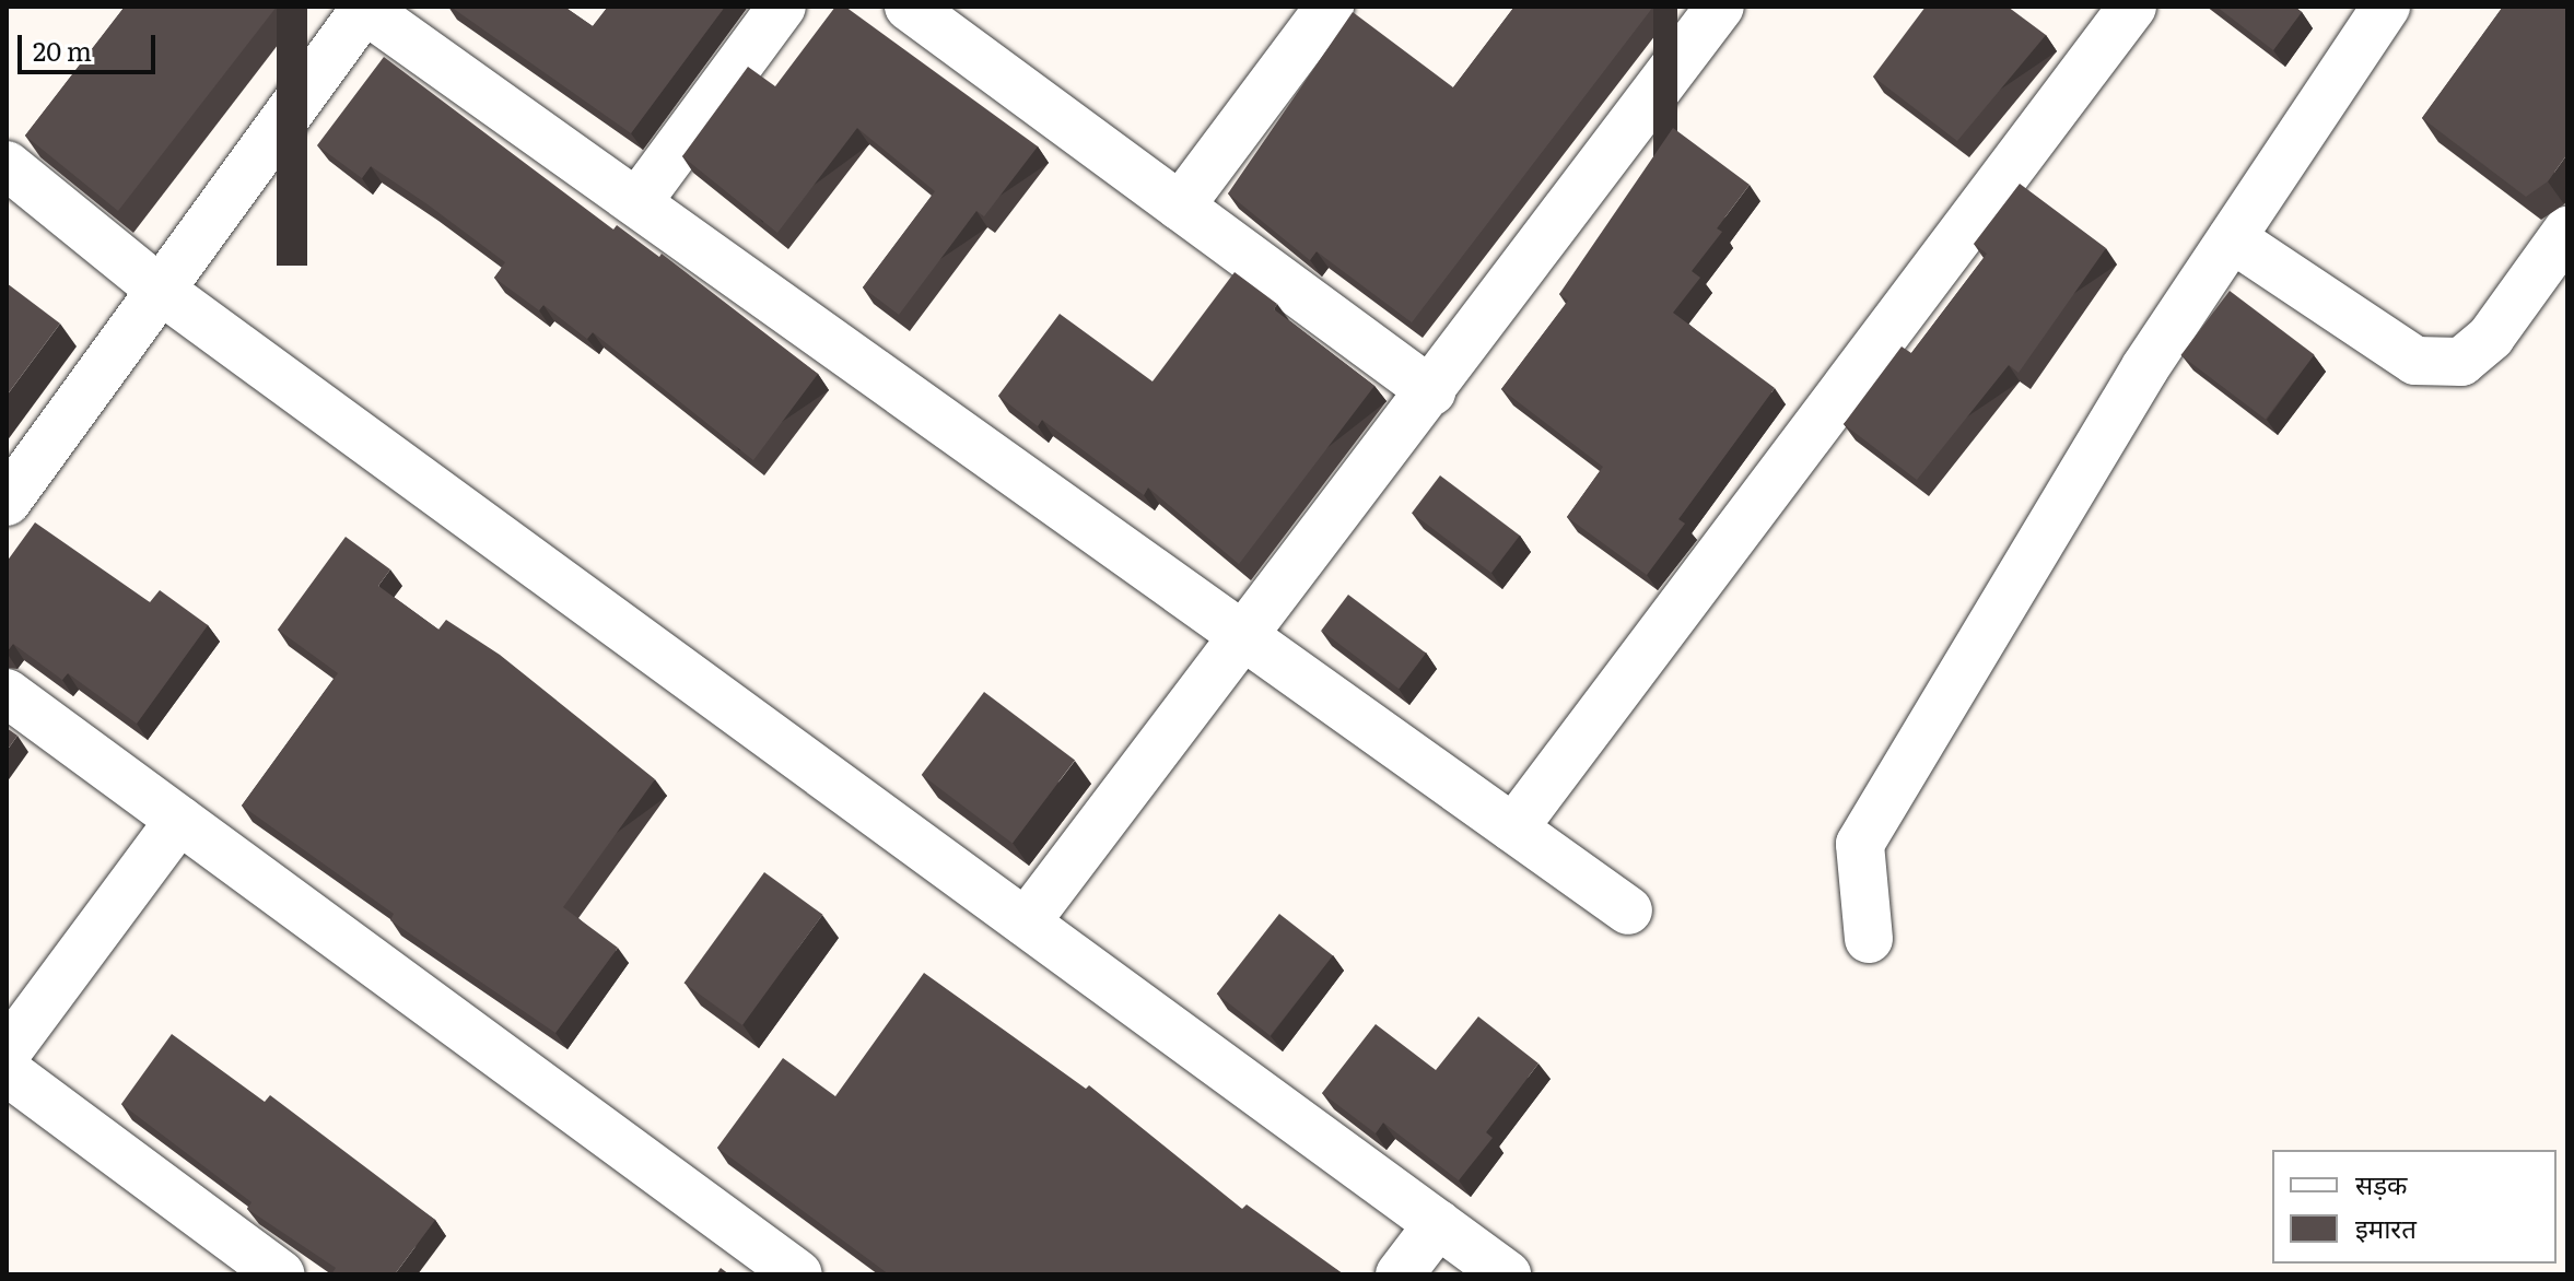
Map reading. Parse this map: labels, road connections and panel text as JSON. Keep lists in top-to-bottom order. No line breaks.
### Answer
{"legend":["सड़क","इमारत"],"scale_bar":"20 m"}
